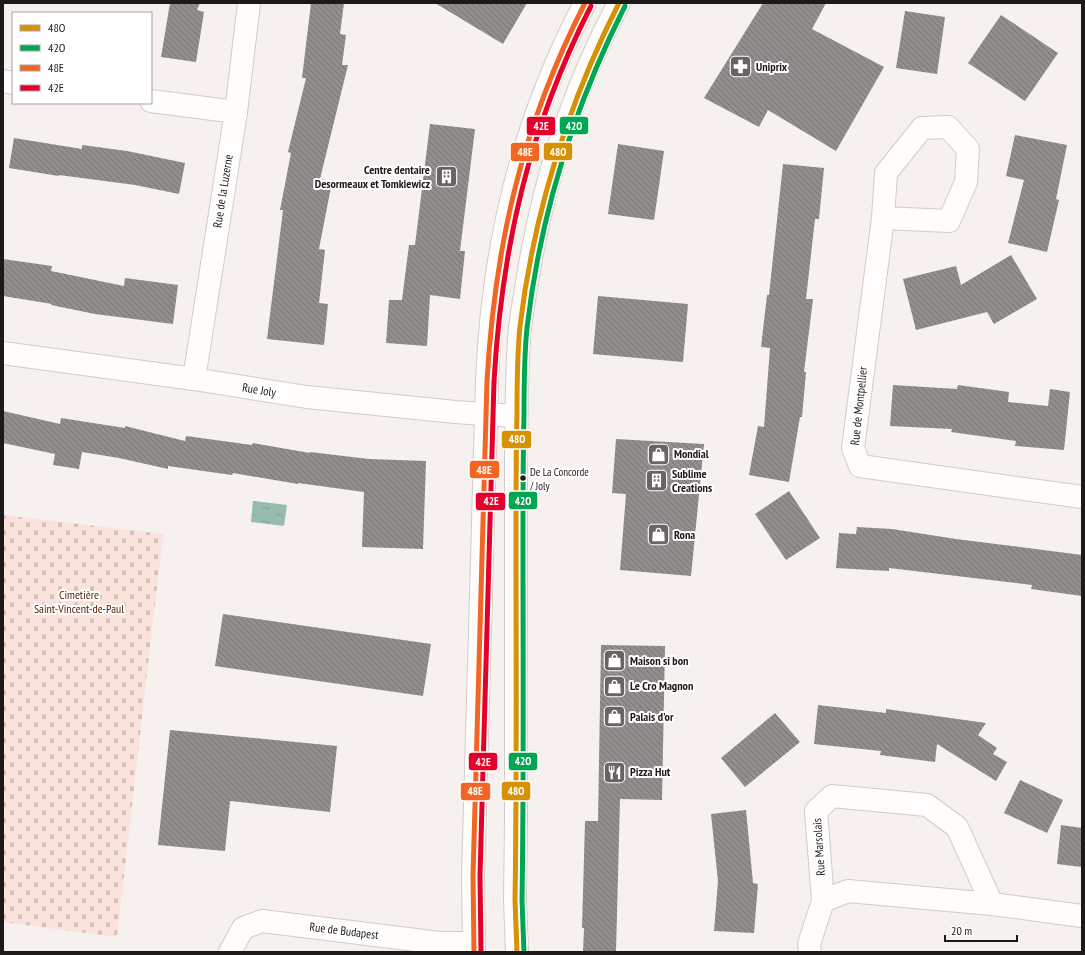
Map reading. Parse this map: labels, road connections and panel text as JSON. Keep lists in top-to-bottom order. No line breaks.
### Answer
{"streets":{"street":["Rue de la Luzerne","Rue Joly","Rue de Montpellier","Rue Marsolais","Rue de Budapest"]},"crossings":[["Rue de la Luzerne","Rue Joly"]],"parks":["Cimetière Saint-Vincent-de-Paul"],"places":{"pharmacy":["Uniprix"],"building":["Centre dentaire Desormeaux et Tomkiewicz","Sublime Creations"],"shop":["Mondial","Rona","Maison si bon","Le Cro Magnon","Palais d'or"],"other":["De La Concorde / Joly"],"restaurant":["Pizza Hut"]},"lines":["transit line 48O","transit line 48E","transit line 42O","transit line 42E"],"legend":["48O","42O","48E","42E"],"scale_bar":"20 m"}
